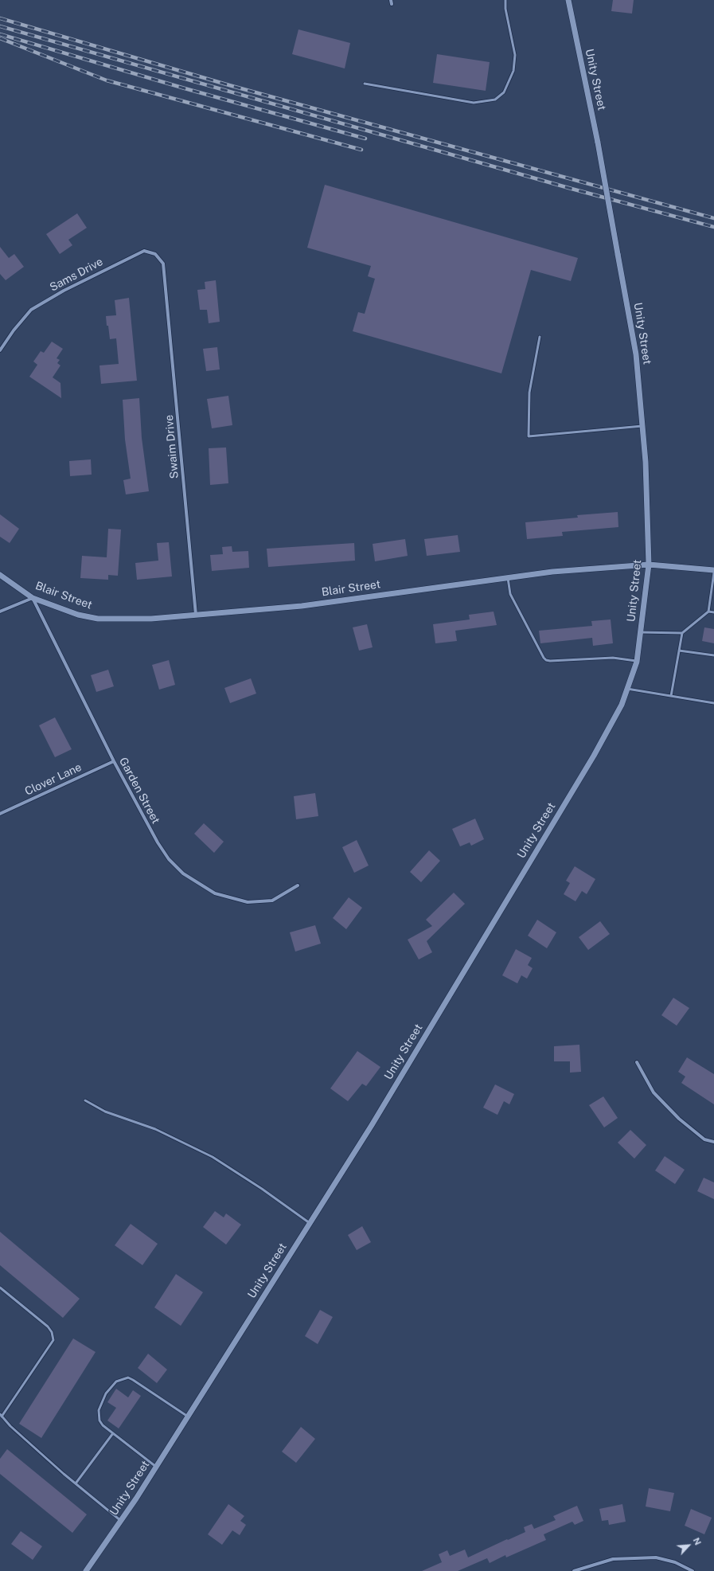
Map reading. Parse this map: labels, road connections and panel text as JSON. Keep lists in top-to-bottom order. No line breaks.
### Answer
{"streets":{"street":["Unity Street","Sams Drive","Swaim Drive","Blair Street","Clover Lane","Garden Street"]},"crossings":[["Unity Street","Blair Street"],["Sams Drive","Swaim Drive"],["Swaim Drive","Blair Street"],["Blair Street","Garden Street"],["Clover Lane","Garden Street"]],"north":"top right"}
